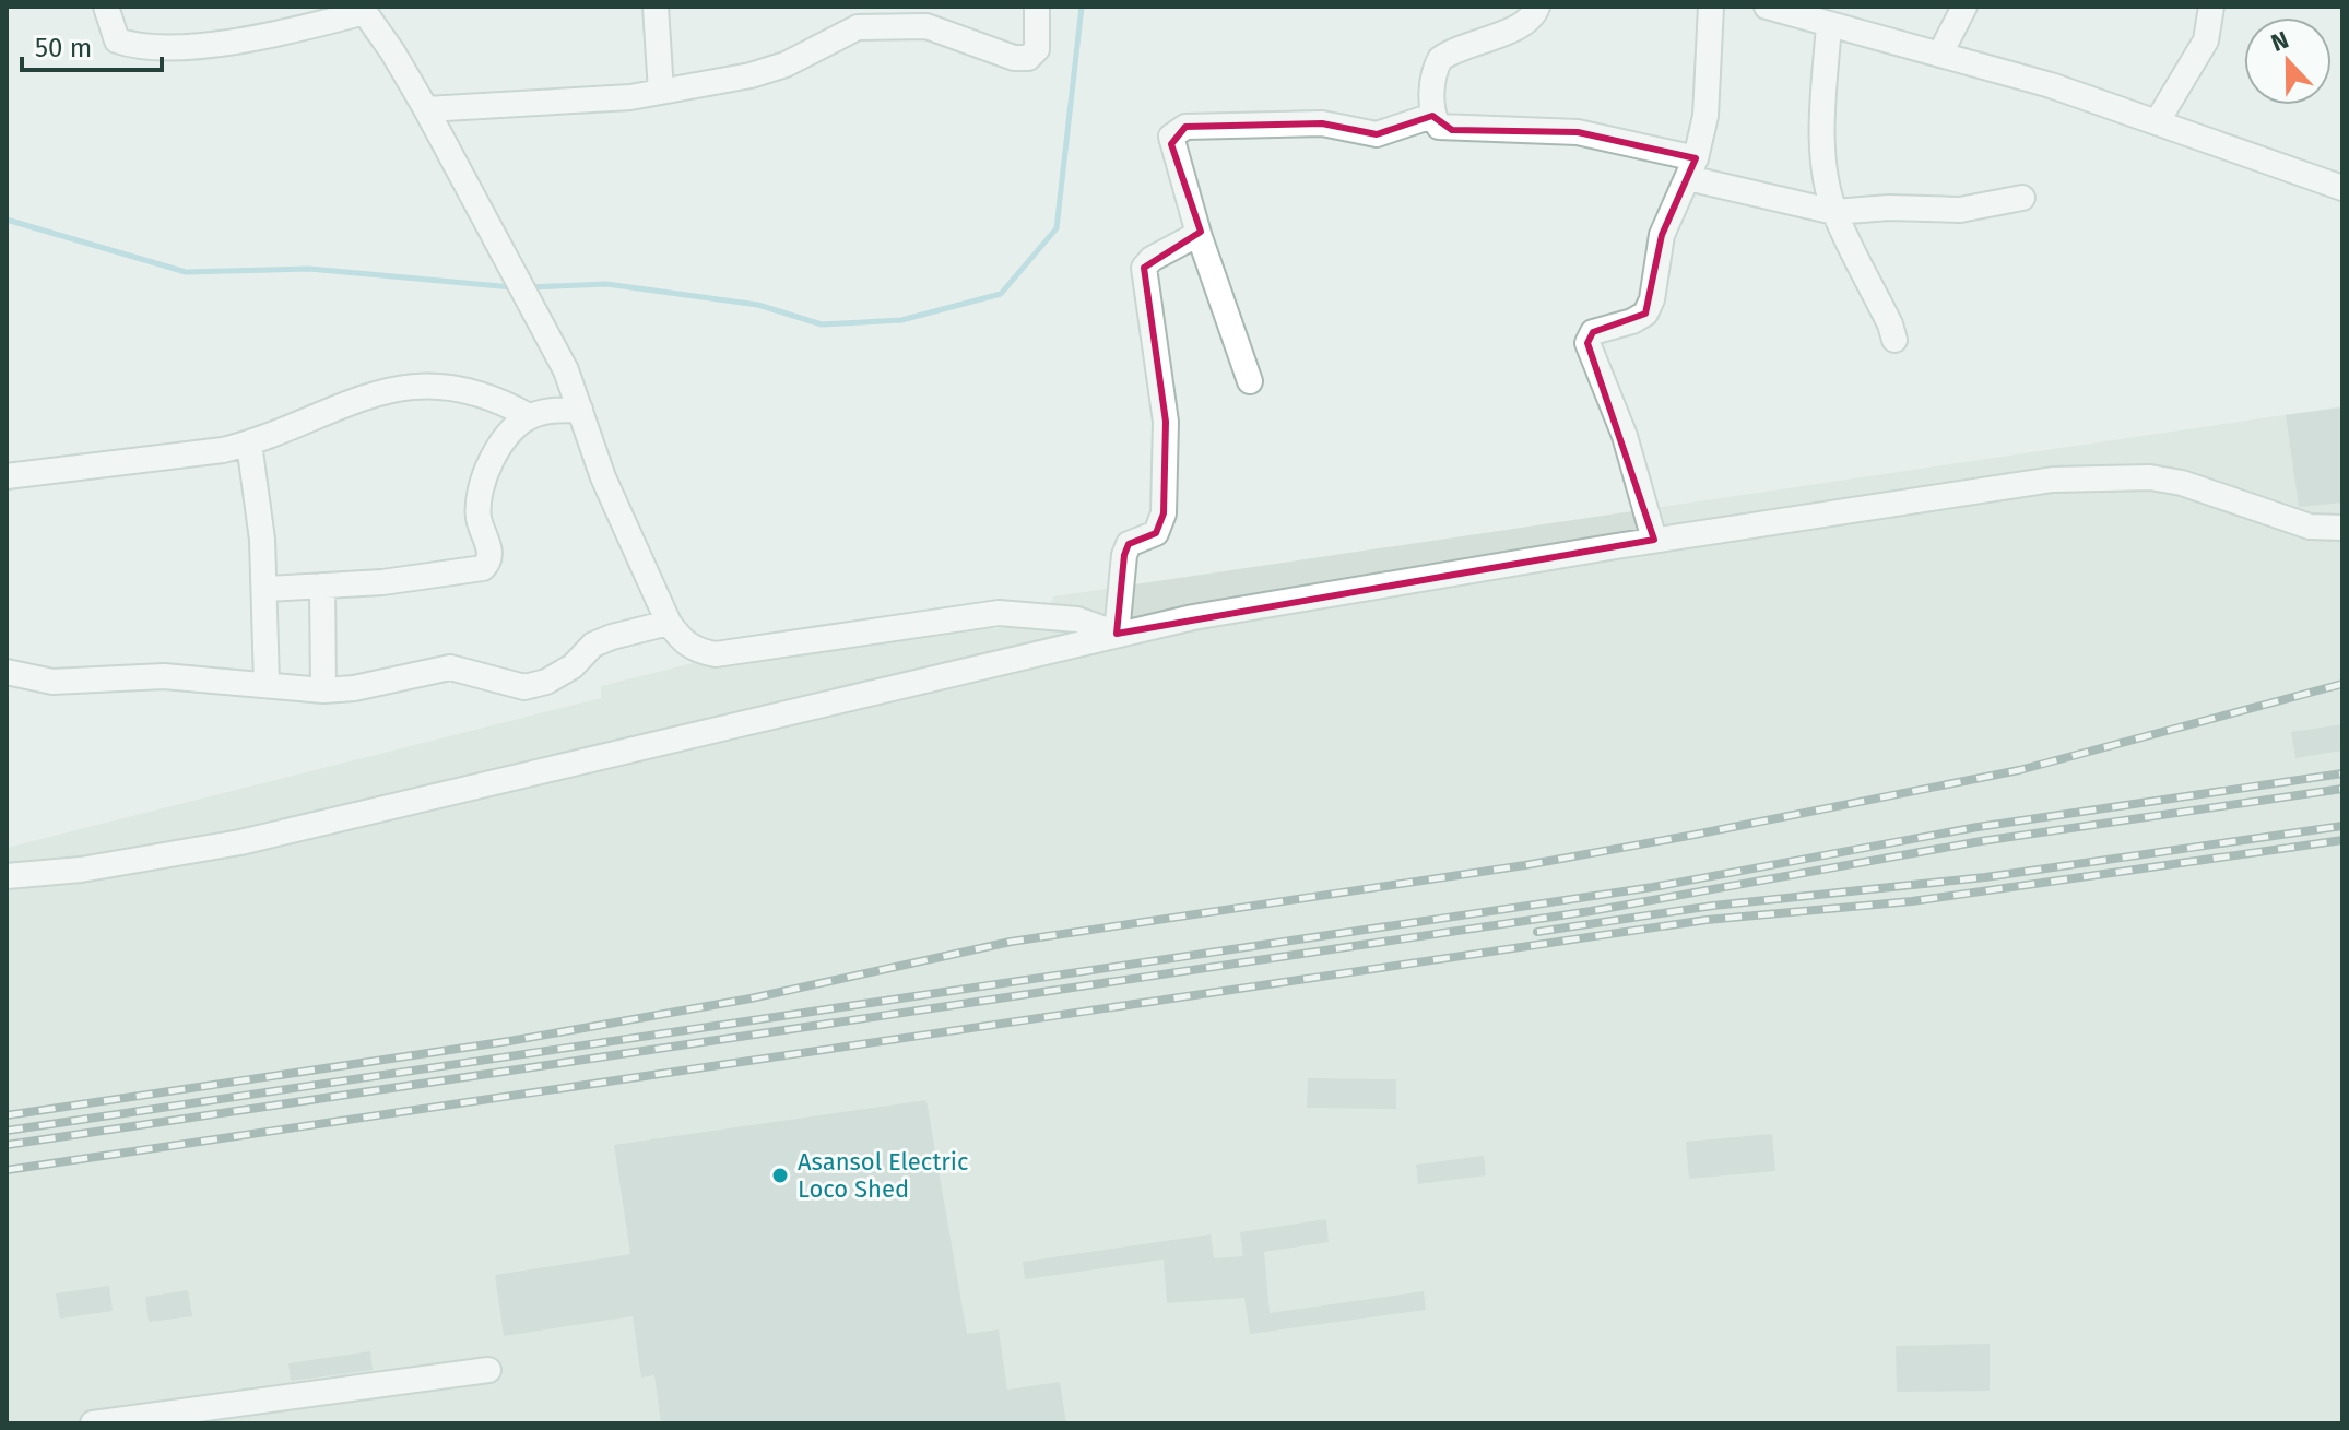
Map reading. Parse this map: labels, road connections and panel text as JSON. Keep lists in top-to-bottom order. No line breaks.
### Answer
{"places":["Asansol Electric Loco Shed"],"scale_bar":"50 m","north":"top"}
